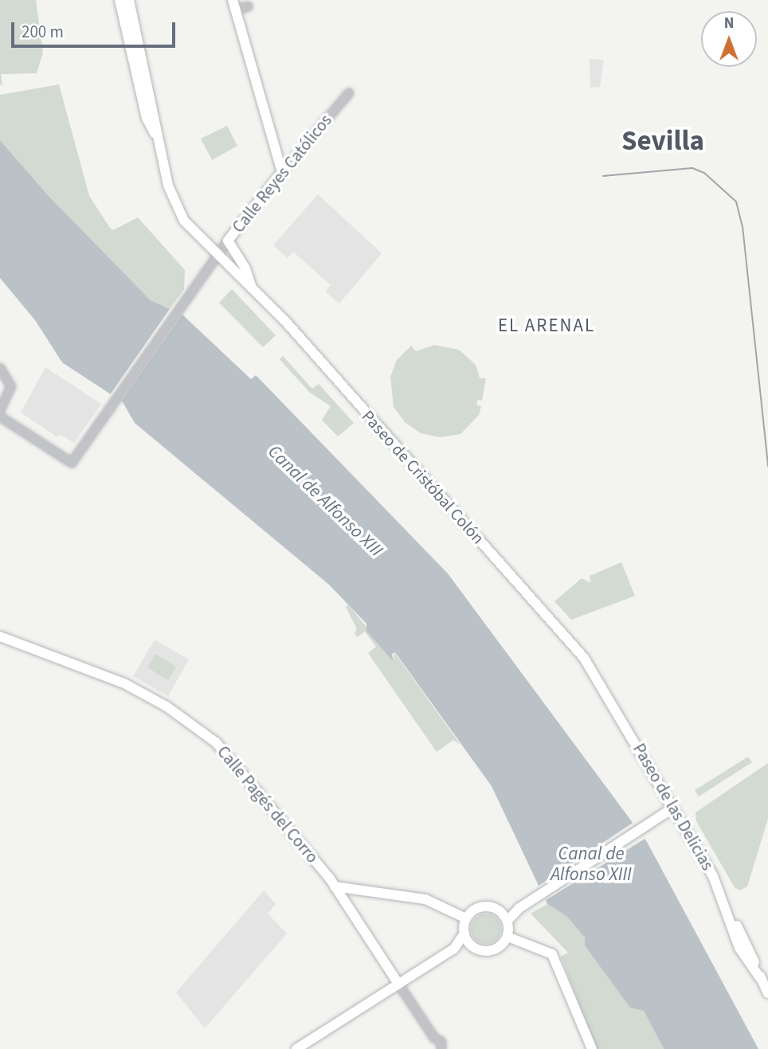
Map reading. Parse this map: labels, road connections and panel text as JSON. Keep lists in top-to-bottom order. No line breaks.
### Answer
{"streets":{"main road":["Calle Reyes Católicos","Paseo de Cristóbal Colón","Calle Pagés del Corro","Paseo de las Delicias"]},"crossings":[["Calle Reyes Católicos","Paseo de Cristóbal Colón"],["Paseo de Cristóbal Colón","Paseo de las Delicias"]],"districts":["Sevilla","EL ARENAL"],"water":["Canal de Alfonso XIII"],"scale_bar":"200 m","north":"top"}
